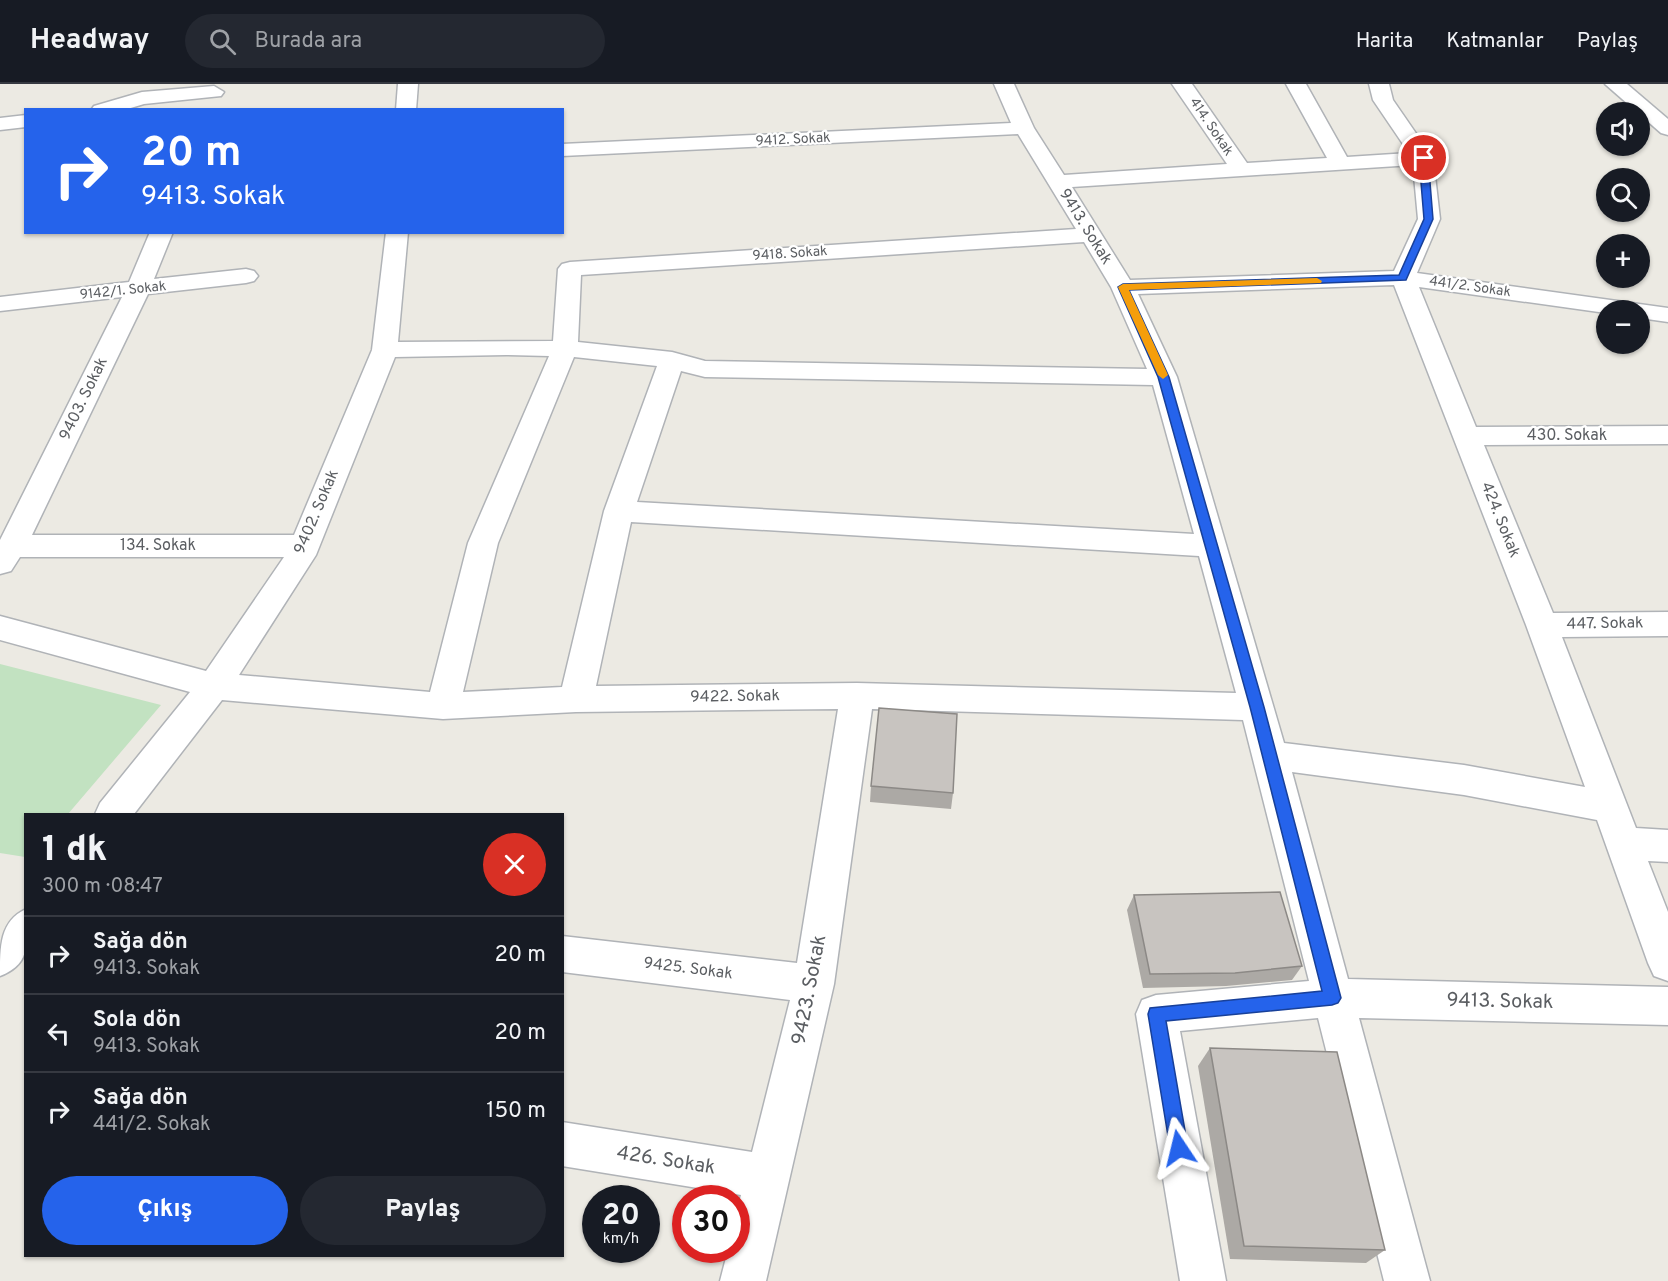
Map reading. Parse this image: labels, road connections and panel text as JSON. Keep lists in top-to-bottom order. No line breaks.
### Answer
{"streets":{"street":["414. Sokak","9412. Sokak","9413. Sokak","9418. Sokak","441/2. Sokak","9142/1. Sokak","9403. Sokak","430. Sokak","9402. Sokak","424. Sokak","134. Sokak","447. Sokak","9422. Sokak","9425. Sokak","9423. Sokak","426. Sokak"]},"crossings":[["9412. Sokak","9413. Sokak"],["9413. Sokak","9418. Sokak"],["9413. Sokak","441/2. Sokak"],["9413. Sokak","9422. Sokak"],["441/2. Sokak","424. Sokak"],["9142/1. Sokak","9403. Sokak"],["9403. Sokak","134. Sokak"],["430. Sokak","424. Sokak"],["9402. Sokak","134. Sokak"],["9402. Sokak","9422. Sokak"],["424. Sokak","447. Sokak"],["9422. Sokak","9423. Sokak"],["9425. Sokak","9423. Sokak"],["9423. Sokak","426. Sokak"]],"page":{"header":"Headway","search":"Burada ara","nav":["Harita","Katmanlar","Paylaş"],"map_buttons":["+","−"],"turn":["20 m","9413. Sokak"],"heading":["1 dk","300 m · 08:47"],"list":[{"name":"Sağa dön","note":"9413. Sokak","value":"20 m"},{"name":"Sola dön","note":"9413. Sokak","value":"20 m"},{"name":"Sağa dön","note":"441/2. Sokak","value":"150 m"}],"buttons":["Çıkış","Paylaş"],"speed":"20 km/h","limit":"30"}}
